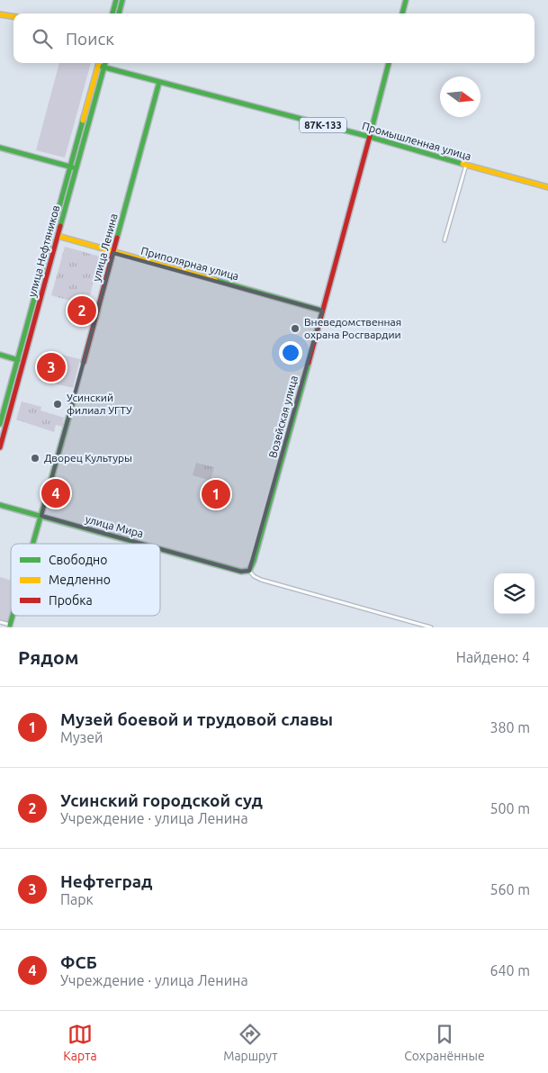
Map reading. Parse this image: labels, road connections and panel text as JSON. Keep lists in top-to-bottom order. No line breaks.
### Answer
{"streets":{"main road":["87К-133","Промышленная улица","улица Ленина","улица Нефтяников","Приполярная улица","Возейская улица","улица Мира"]},"crossings":[["Промышленная улица","улица Ленина"],["Промышленная улица","улица Нефтяников"],["Промышленная улица","Возейская улица"],["улица Ленина","Приполярная улица"],["улица Ленина","улица Мира"],["улица Нефтяников","Приполярная улица"],["Приполярная улица","Возейская улица"],["Возейская улица","улица Мира"]],"places":["Вневедомственная охрана Росгвардии","Усинский филиал УГТУ","Дворец Культуры"],"legend":["Свободно","Медленно","Пробка"],"north":"right","page":{"search":"Поиск","pins":["2","3","4","1"],"heading":["Рядом","Найдено: 4"],"list":[{"mark":"1","name":"Музей боевой и трудовой славы","note":"Музей","value":"380 m"},{"mark":"2","name":"Усинский городской суд","note":"Учреждение · улица Ленина","value":"500 m"},{"mark":"3","name":"Нефтеград","note":"Парк","value":"560 m"},{"mark":"4","name":"ФСБ","note":"Учреждение · улица Ленина","value":"640 m"}],"nav":["Карта","Маршрут","Сохранённые"]}}
